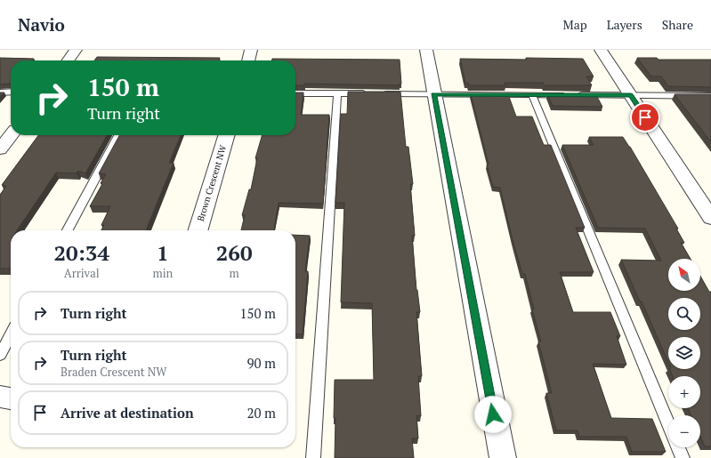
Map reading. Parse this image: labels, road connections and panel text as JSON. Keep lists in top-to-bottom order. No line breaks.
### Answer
{"streets":{"street":["Brown Crescent NW"]},"north":"top left","page":{"header":"Navio","nav":["Map","Layers","Share"],"turn":["150 m","Turn right"],"eta":["20:34","Arrival","1","min","260","m"],"map_buttons":["+","−"],"list":[{"name":"Turn right","value":"150 m"},{"name":"Turn right","note":"Braden Crescent NW","value":"90 m"},{"name":"Arrive at destination","value":"20 m"}]}}
